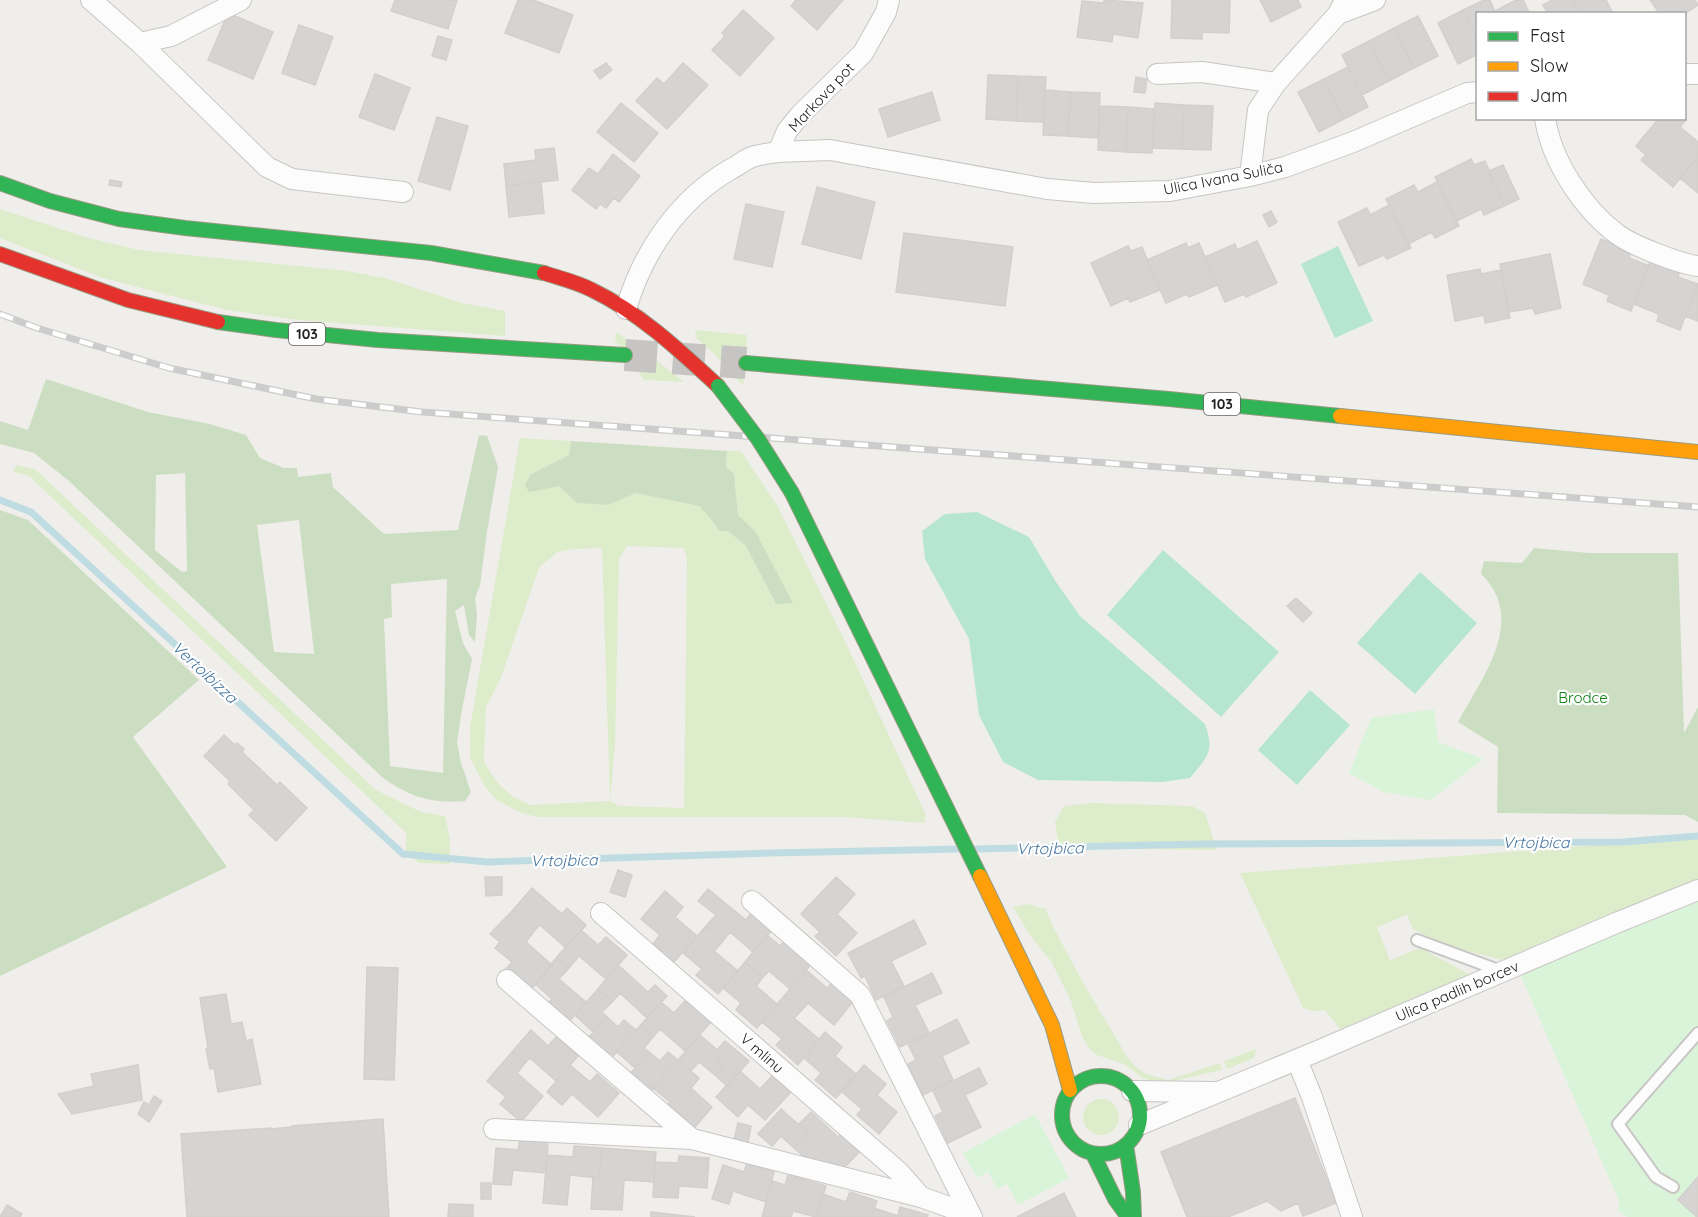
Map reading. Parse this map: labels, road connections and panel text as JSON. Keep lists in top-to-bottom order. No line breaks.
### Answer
{"streets":{"street":["Markova pot","Ulica Ivana Suliča","103","Ulica padlih borcev","V mlinu"]},"crossings":[["Markova pot","Ulica Ivana Suliča"]],"water":["Vertoibizza","Vrtojbica"],"parks":["Brodce"],"legend":["Fast","Slow","Jam"]}
